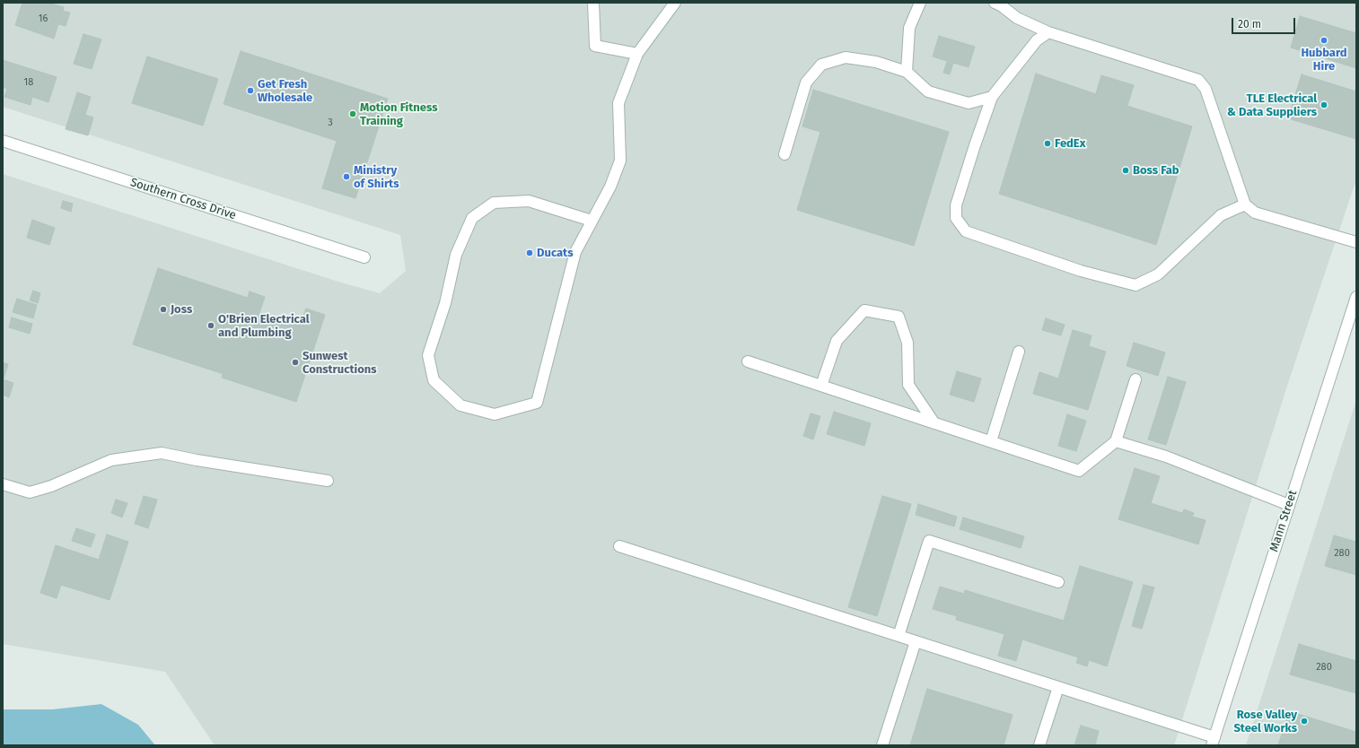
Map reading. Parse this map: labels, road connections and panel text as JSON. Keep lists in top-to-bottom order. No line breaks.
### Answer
{"streets":{"street":["Southern Cross Drive","Mann Street"]},"places":["Hubbard Hire","Get Fresh Wholesale","TLE Electrical & Data Suppliers","Motion Fitness Training","FedEx","Boss Fab","Ministry of Shirts","Ducats","Joss","O'Brien Electrical and Plumbing","Sunwest Constructions","Rose Valley Steel Works"],"house_numbers":["16","18","3","280","280"],"scale_bar":"20 m"}
